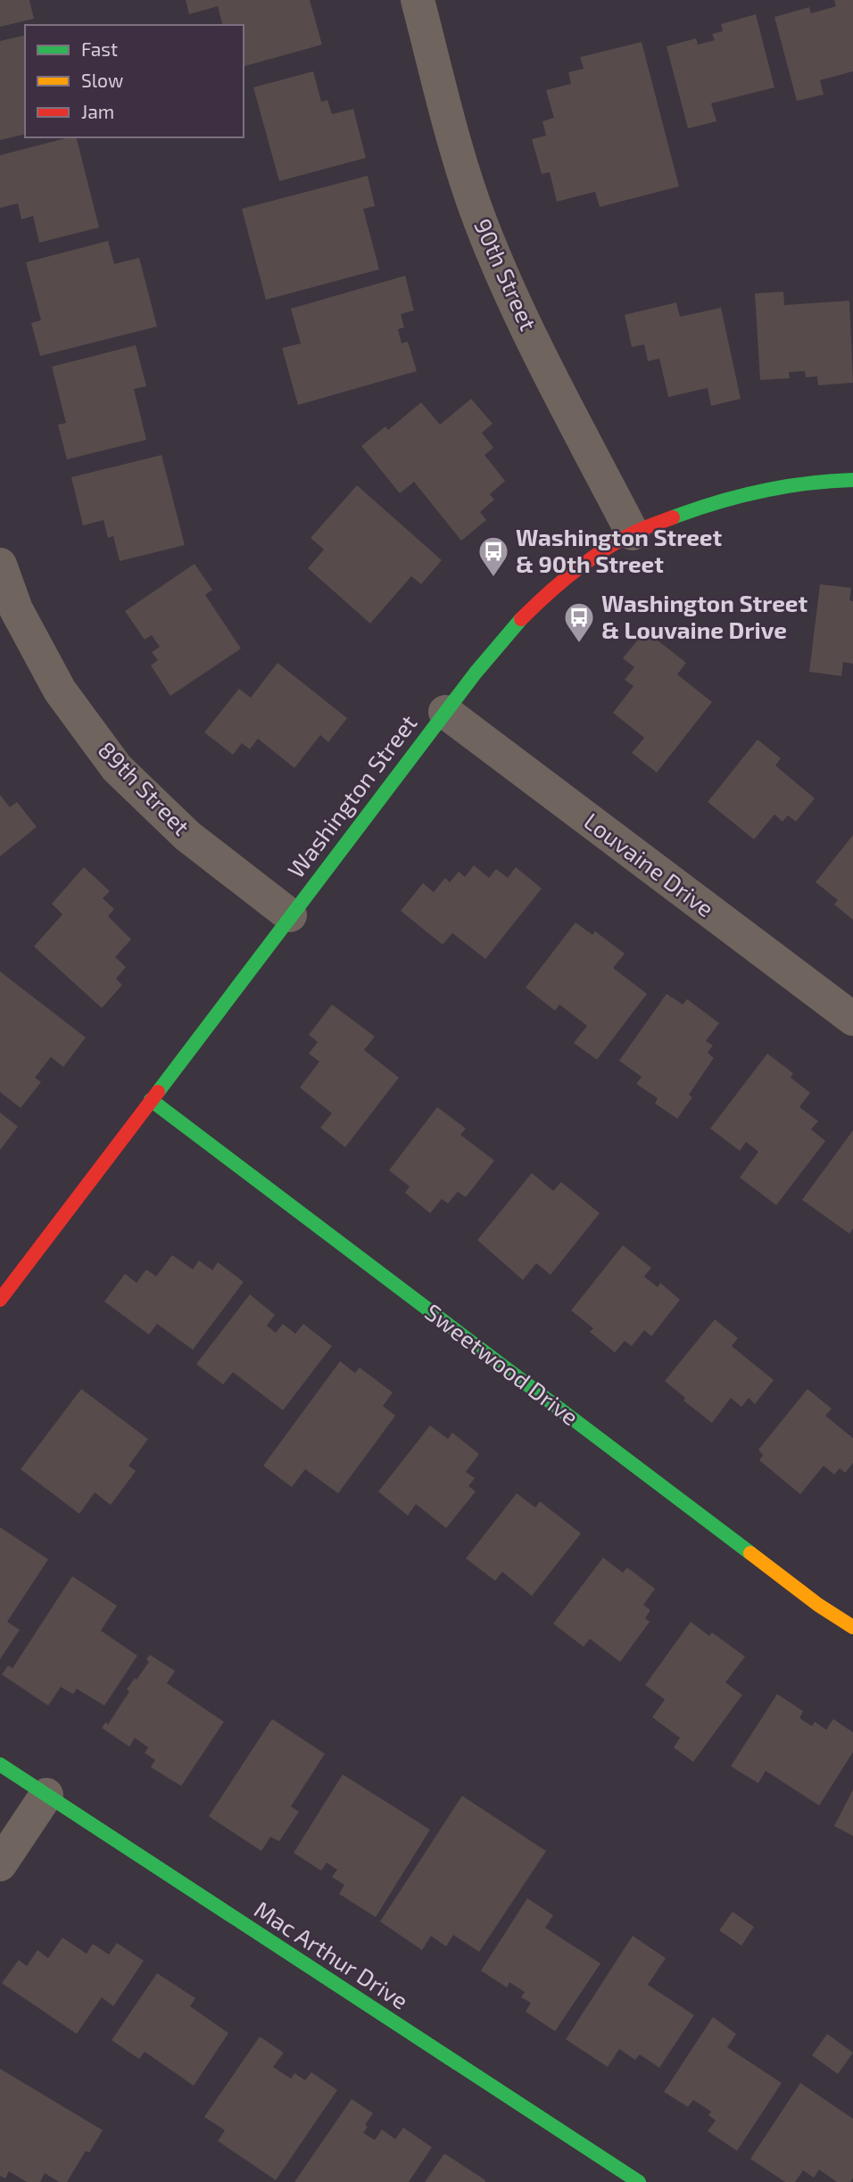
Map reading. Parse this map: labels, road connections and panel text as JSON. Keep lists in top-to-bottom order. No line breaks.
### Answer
{"streets":{"street":["90th Street","89th Street","Washington Street","Louvaine Drive","Sweetwood Drive","Mac Arthur Drive"]},"crossings":[["90th Street","Washington Street"],["89th Street","Washington Street"],["Washington Street","Louvaine Drive"],["Washington Street","Sweetwood Drive"]],"places":{"bus stop":["Washington Street & 90th Street","Washington Street & Louvaine Drive"]},"legend":["Fast","Slow","Jam"]}
